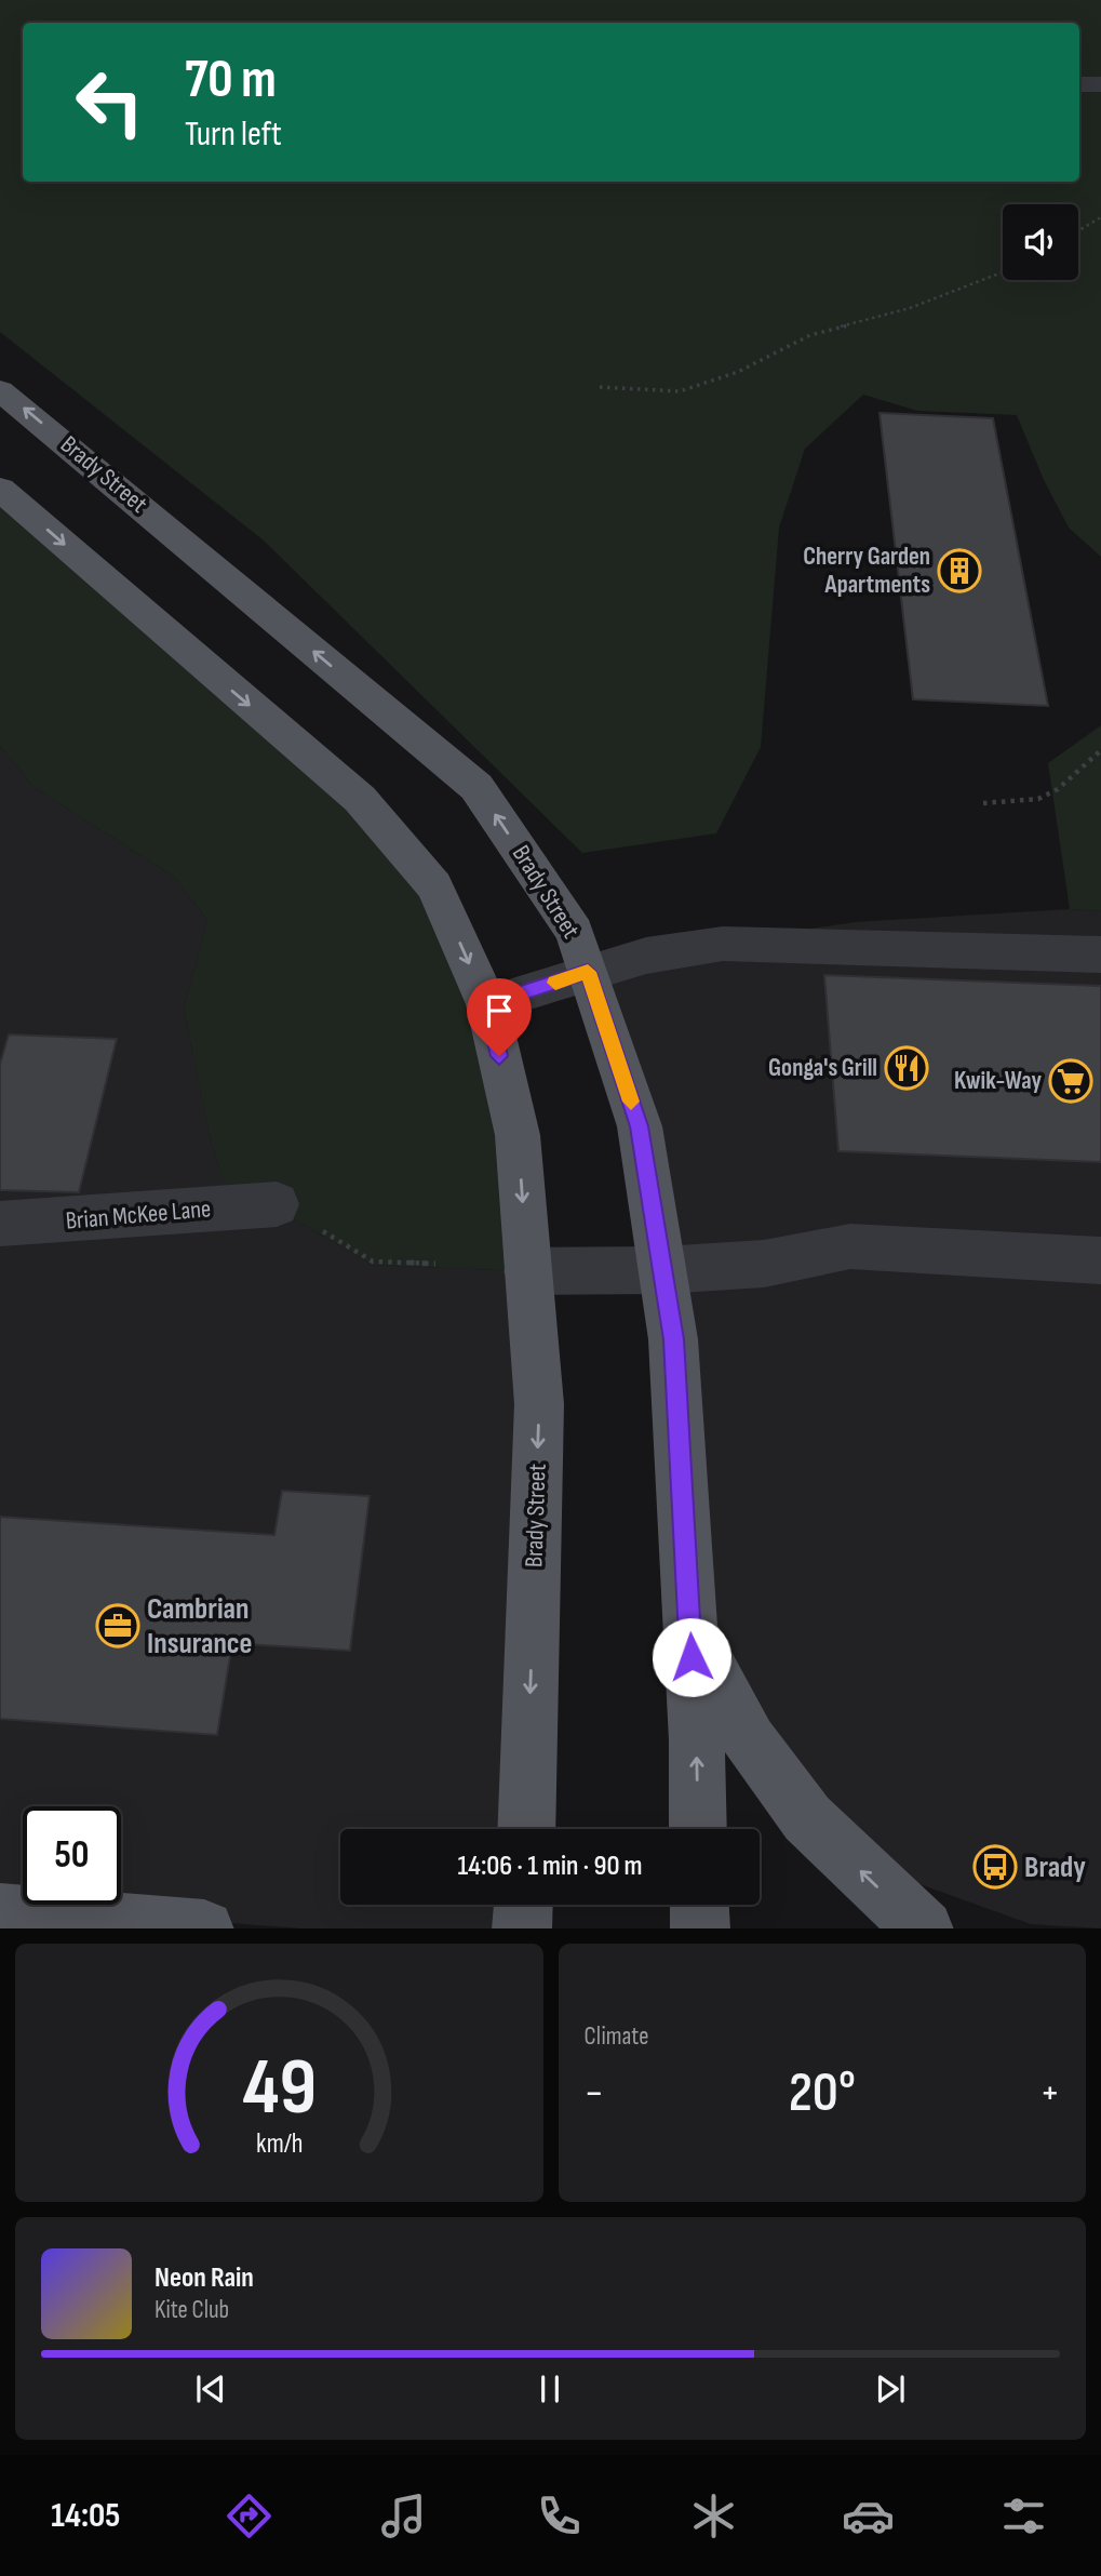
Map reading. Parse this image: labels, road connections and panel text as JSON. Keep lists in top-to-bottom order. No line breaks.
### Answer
{"streets":{"main road":["Brady Street"],"lane":["Brian McKee Lane"]},"places":{"building":["Cherry Garden Apartments"],"restaurant":["Gonga's Grill"],"supermarket":["Kwik-Way"],"office":["Cambrian Insurance"],"bus stop":["Brady"]},"page":{"turn":["70 m","Turn left"],"limit":"50","trip":"14:06 · 1 min · 90 m","tile":"Climate","heat":["−","20°","+"],"song":["Neon Rain","Kite Club"],"tabs":"14:05","gauge":["49","km/h"]}}
